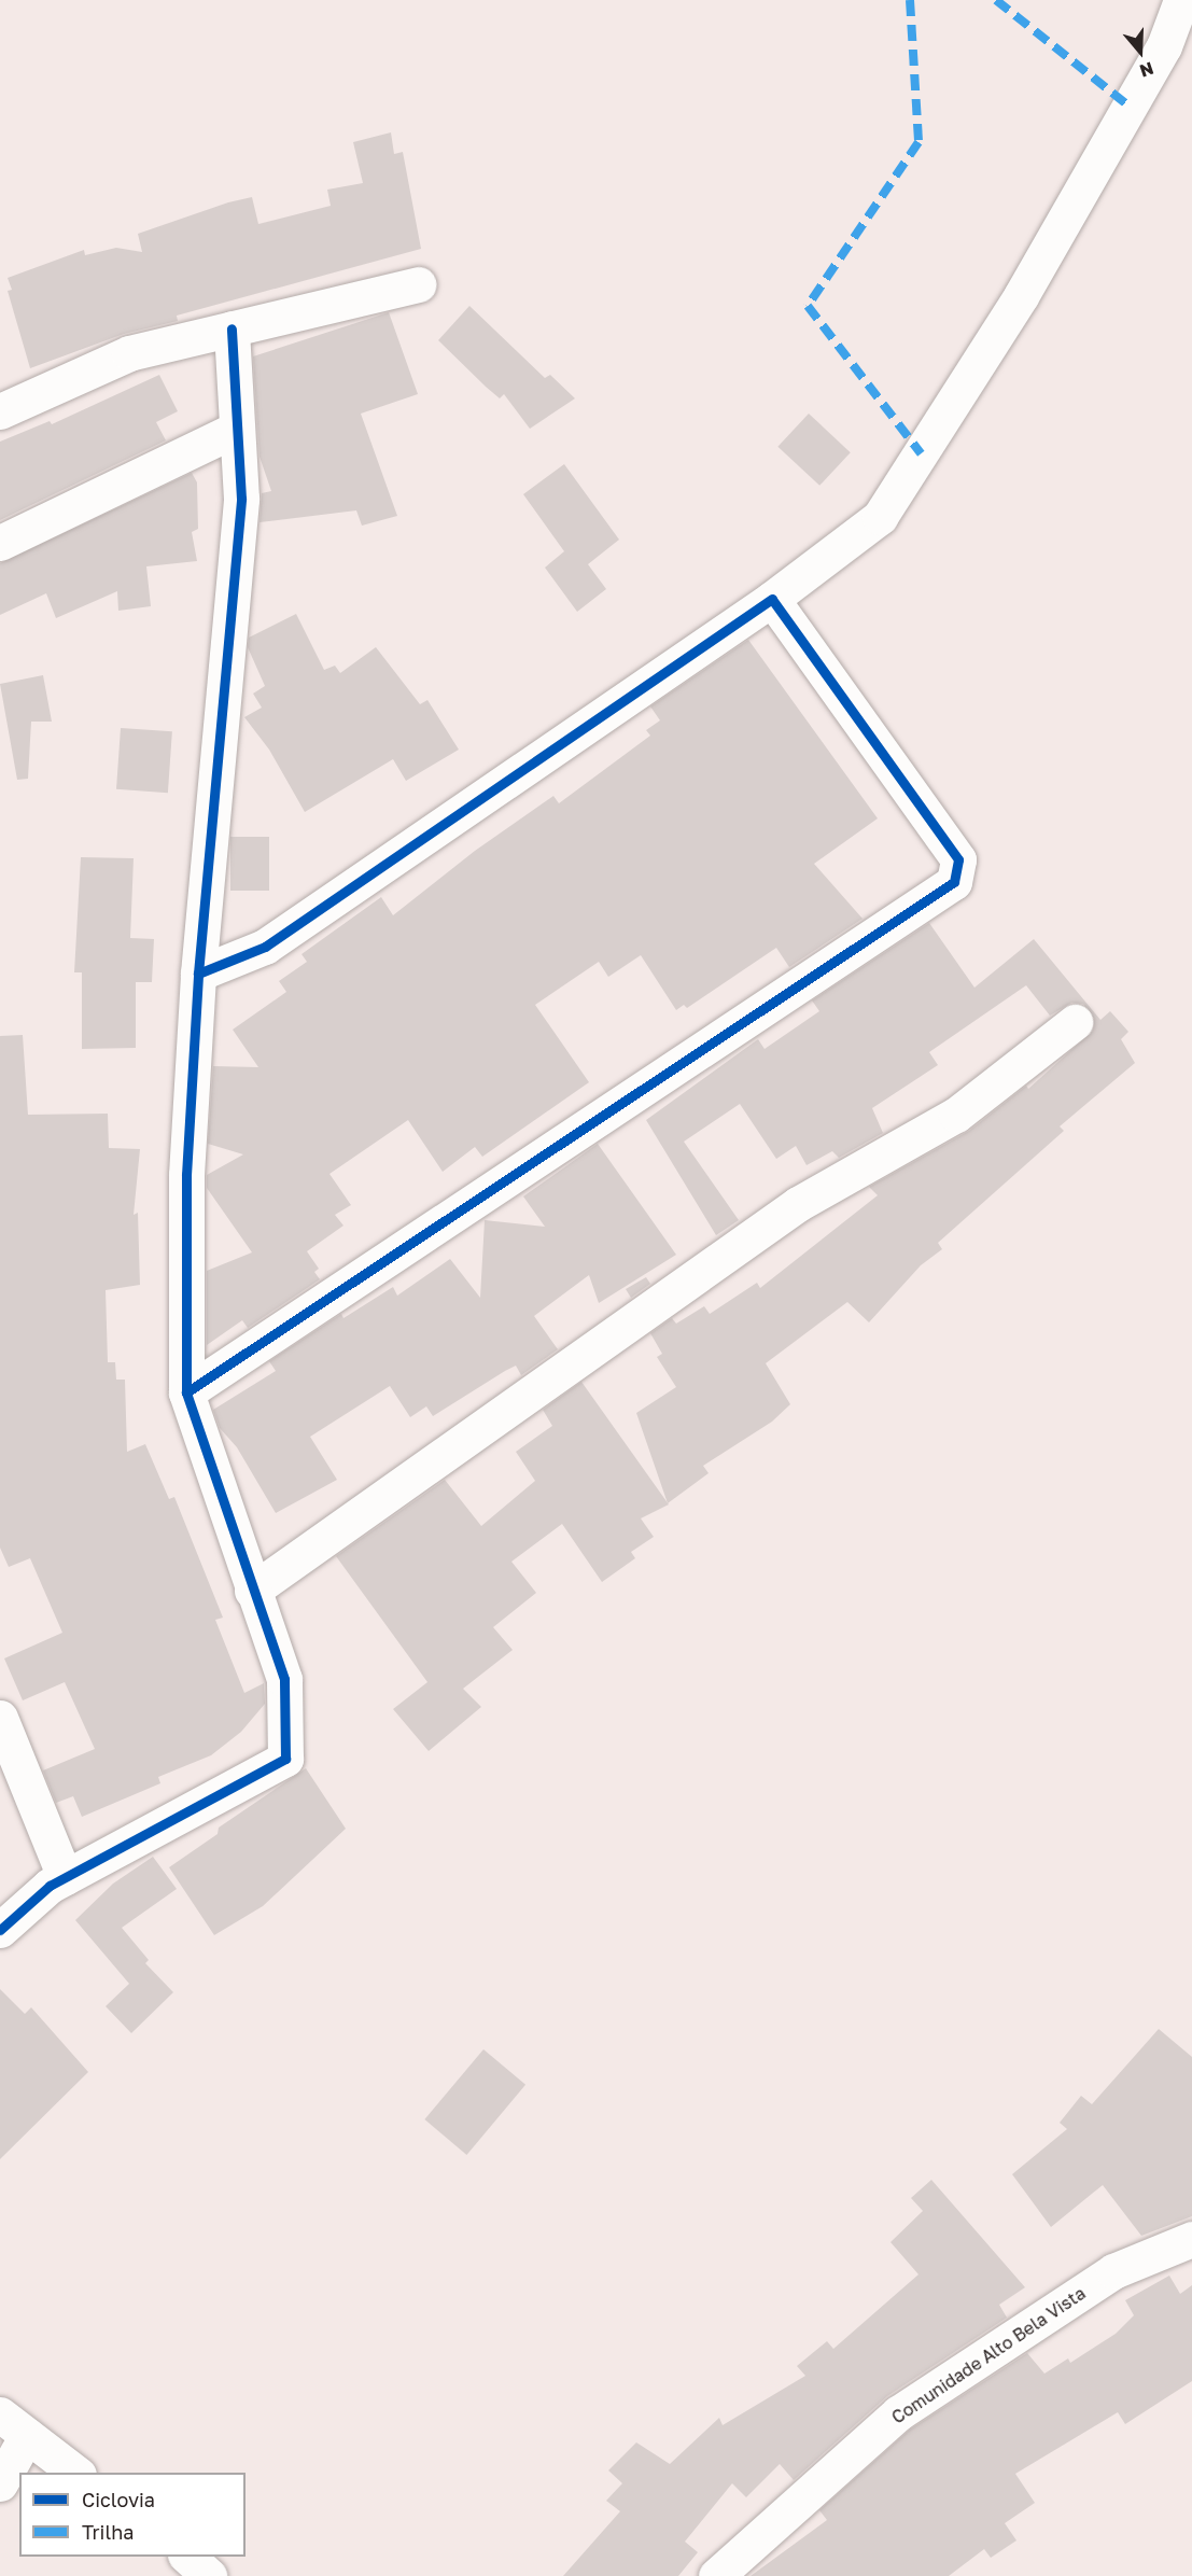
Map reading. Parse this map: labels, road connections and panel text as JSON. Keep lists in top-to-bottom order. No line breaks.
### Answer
{"streets":{"street":["Comunidade Alto Bela Vista"]},"legend":["Ciclovia","Trilha"],"north":"bottom"}
